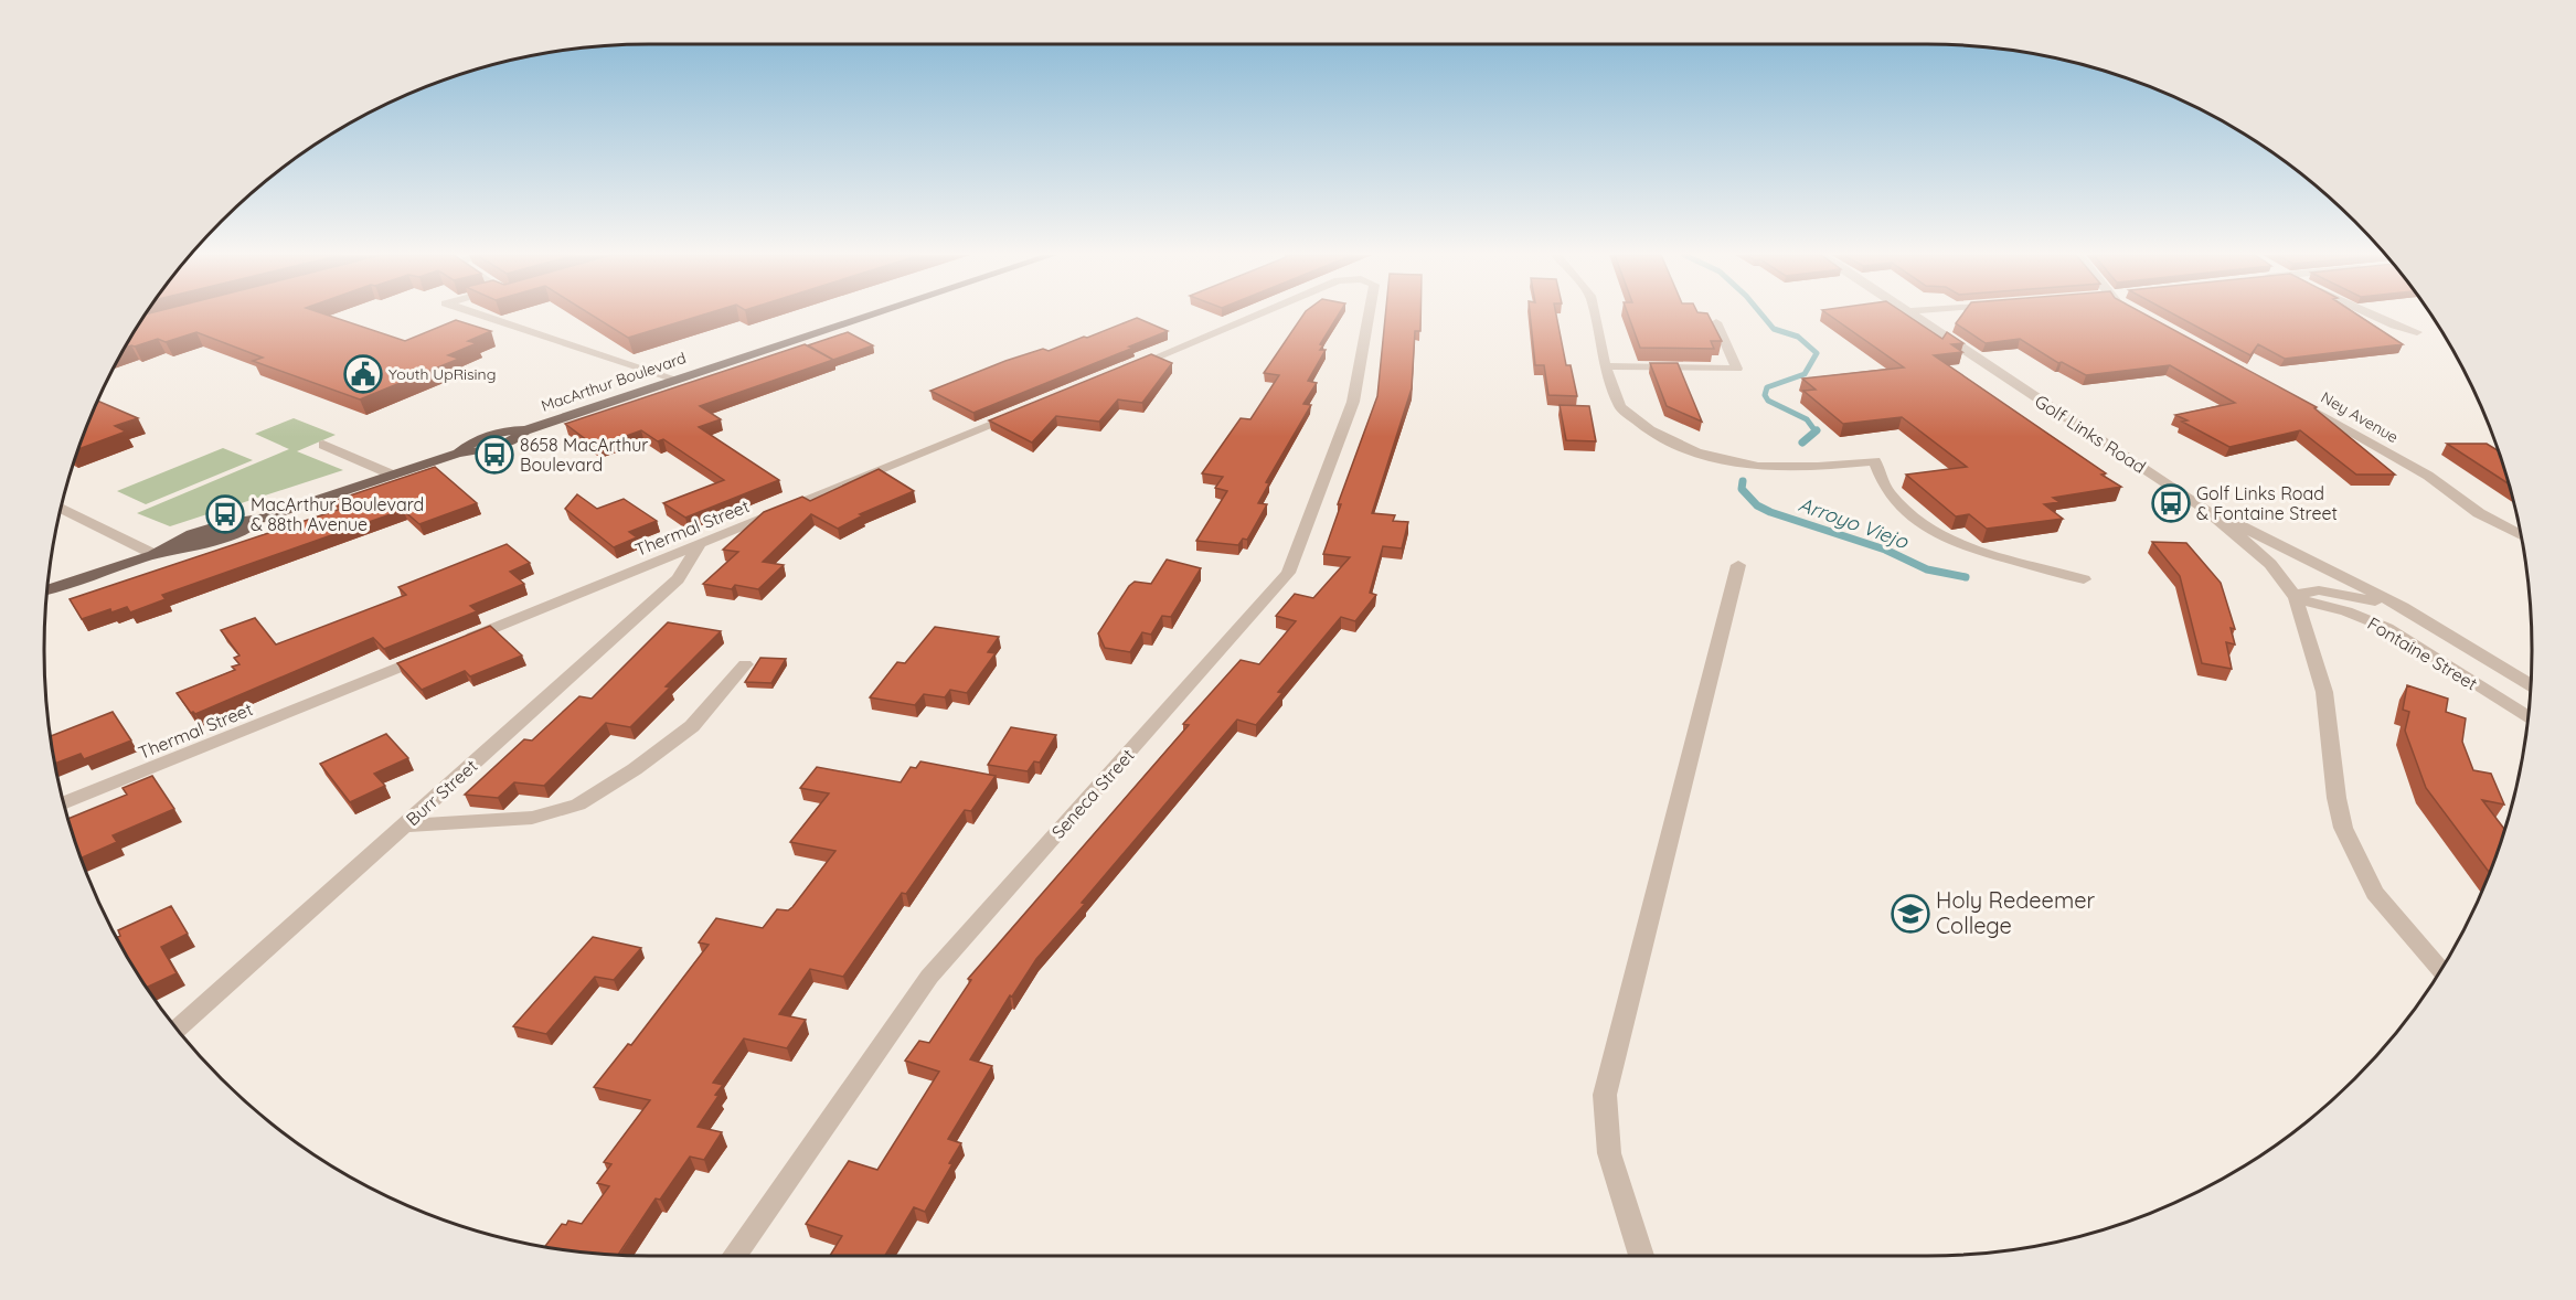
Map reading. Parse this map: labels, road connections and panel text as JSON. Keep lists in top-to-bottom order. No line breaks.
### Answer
{"streets":{"main road":["MacArthur Boulevard"],"street":["Ney Avenue","Golf Links Road","Thermal Street","Fontaine Street","Burr Street","Seneca Street"]},"crossings":[["Golf Links Road","Fontaine Street"],["Thermal Street","Burr Street"]],"water":["Arroyo Viejo"],"places":{"public building":["Youth UpRising"],"bus stop":["8658 MacArthur Boulevard","Golf Links Road & Fontaine Street","MacArthur Boulevard & 88th Avenue"],"school or university":["Holy Redeemer College"]}}
